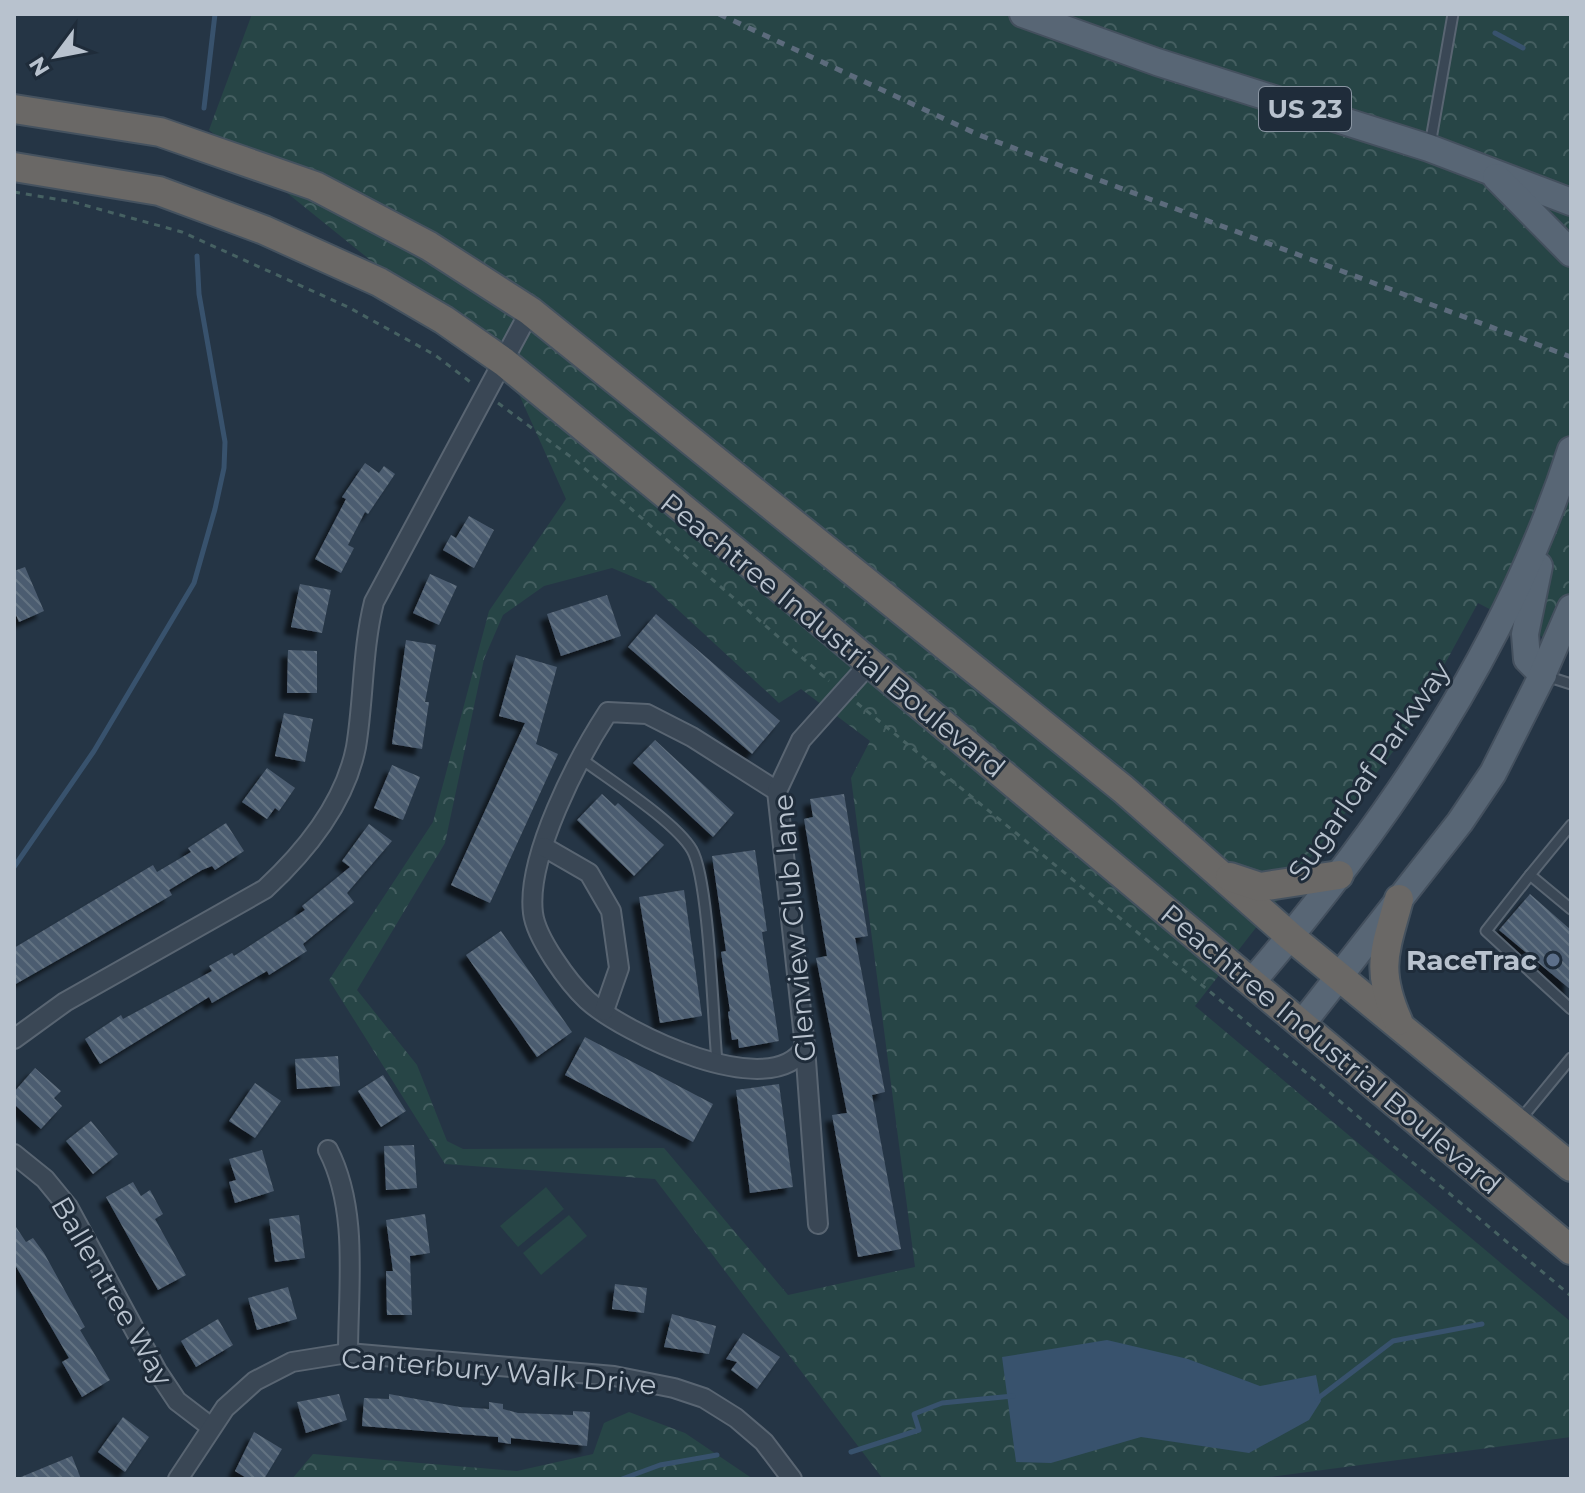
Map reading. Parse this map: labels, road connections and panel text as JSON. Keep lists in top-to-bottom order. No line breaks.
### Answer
{"streets":{"highway":["Peachtree Industrial Boulevard"],"main road":["US 23","Sugarloaf Parkway"],"street":["Glenview Club lane","Ballentree Way","Canterbury Walk Drive"]},"crossings":[["Peachtree Industrial Boulevard","Sugarloaf Parkway"],["Peachtree Industrial Boulevard","Glenview Club lane"],["Ballentree Way","Canterbury Walk Drive"]],"places":["RaceTrac"],"north":"bottom left"}
